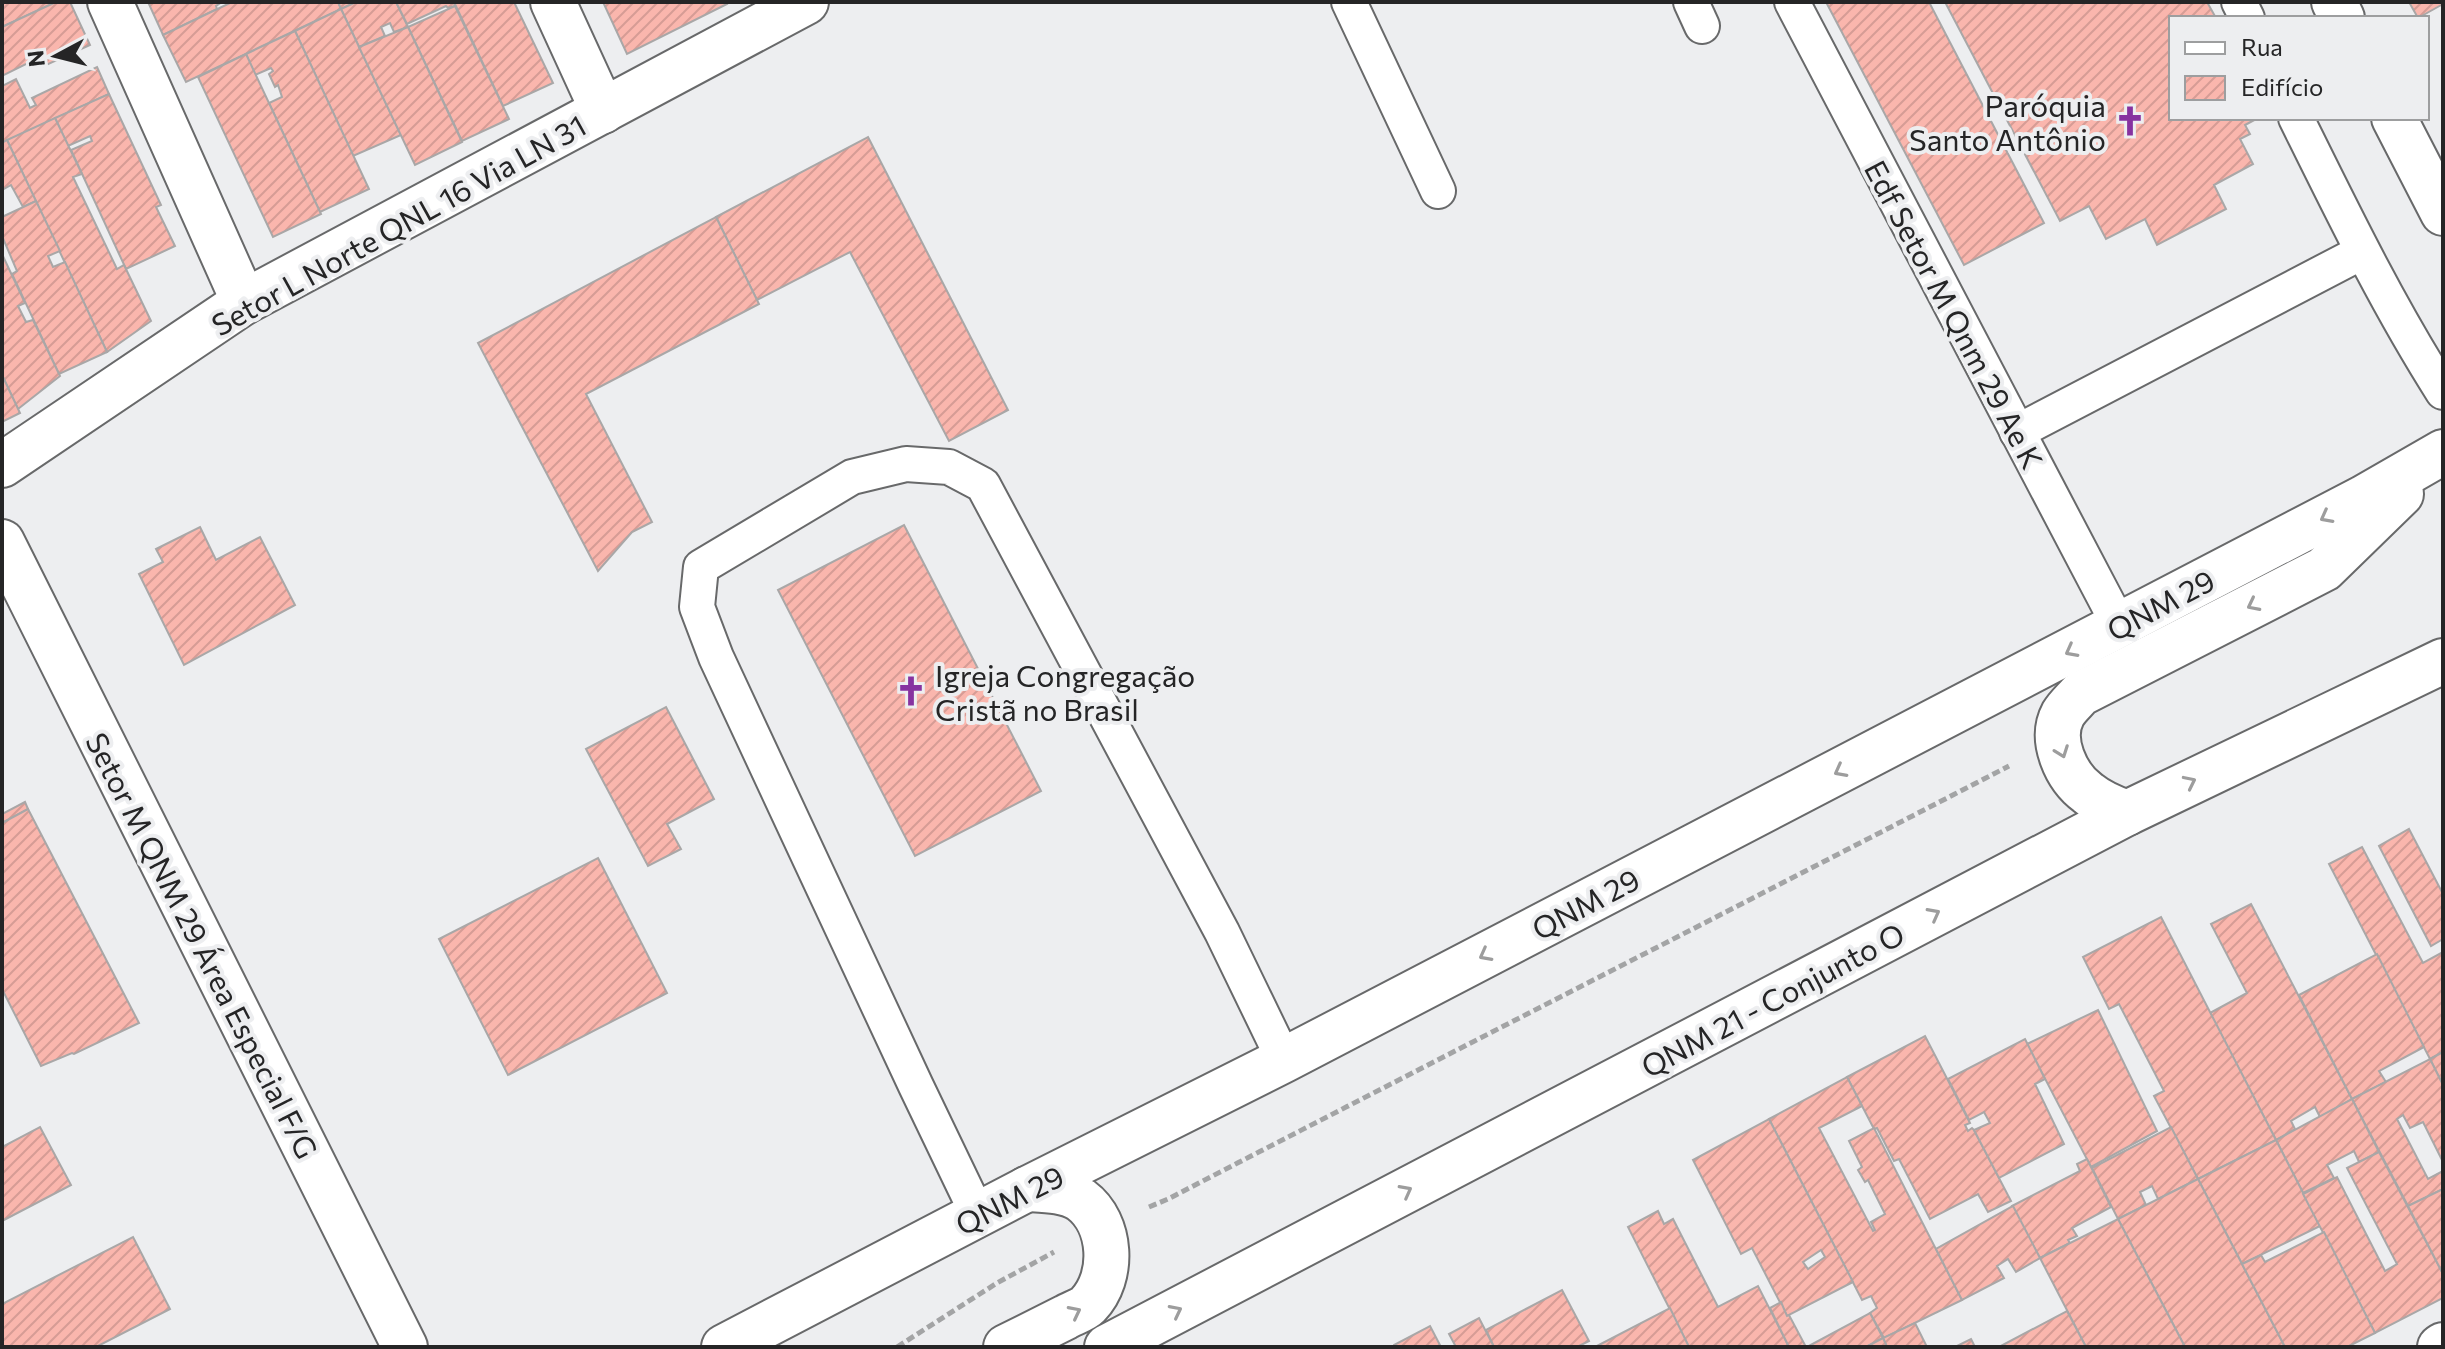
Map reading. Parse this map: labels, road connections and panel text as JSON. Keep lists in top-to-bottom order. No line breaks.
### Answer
{"streets":{"main road":["Setor L Norte QNL 16 Via LN 31","QNM 29","Setor M QNM 29 Área Especial F/G","QNM 21 - Conjunto O"],"lane":["Edf Setor M Qnm 29 Ae K"]},"crossings":[["Edf Setor M Qnm 29 Ae K","QNM 29"]],"one_way":["QNM 21 - Conjunto O"],"places":{"church":["Paróquia Santo Antônio","Igreja Congregação Cristã no Brasil"]},"legend":["Rua","Edifício"],"north":"left"}
